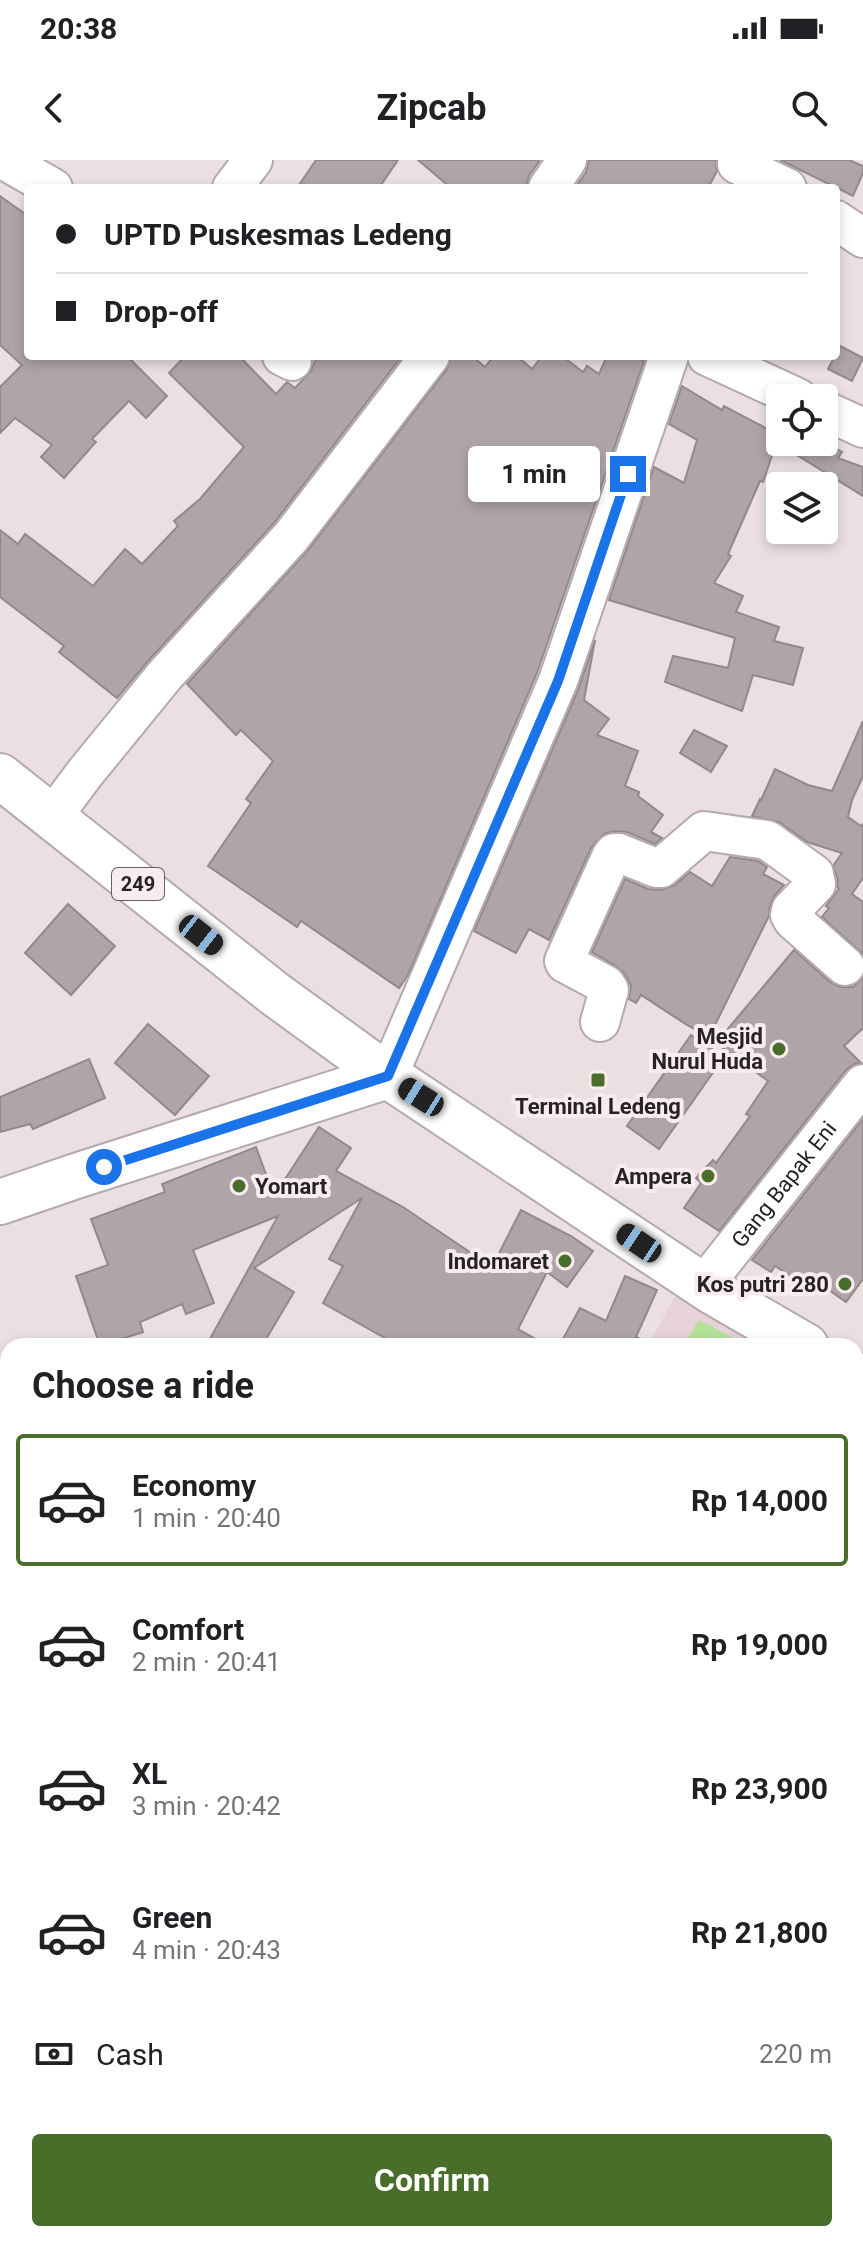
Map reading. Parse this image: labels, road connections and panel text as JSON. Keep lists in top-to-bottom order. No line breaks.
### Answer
{"streets":{"main road":["249"],"street":["Gang Bapak Eni"]},"crossings":[["249","Gang Bapak Eni"]],"places":{"other":["Mesjid Nurul Huda","Ampera","Yomart","Indomaret","Kos putri 280"],"transit":["Terminal Ledeng"]},"page":{"status":"20:38","header":"Zipcab","banner":["UPTD Puskesmas Ledeng","Drop-off"],"bubble":"1 min","heading":"Choose a ride","list":[{"name":"Economy","note":"1 min · 20:40","value":"Rp 14,000"},{"name":"Comfort","note":"2 min · 20:41","value":"Rp 19,000"},{"name":"XL","note":"3 min · 20:42","value":"Rp 23,900"},{"name":"Green","note":"4 min · 20:43","value":"Rp 21,800"}],"pay":["Cash","220 m"],"buttons":"Confirm"}}
